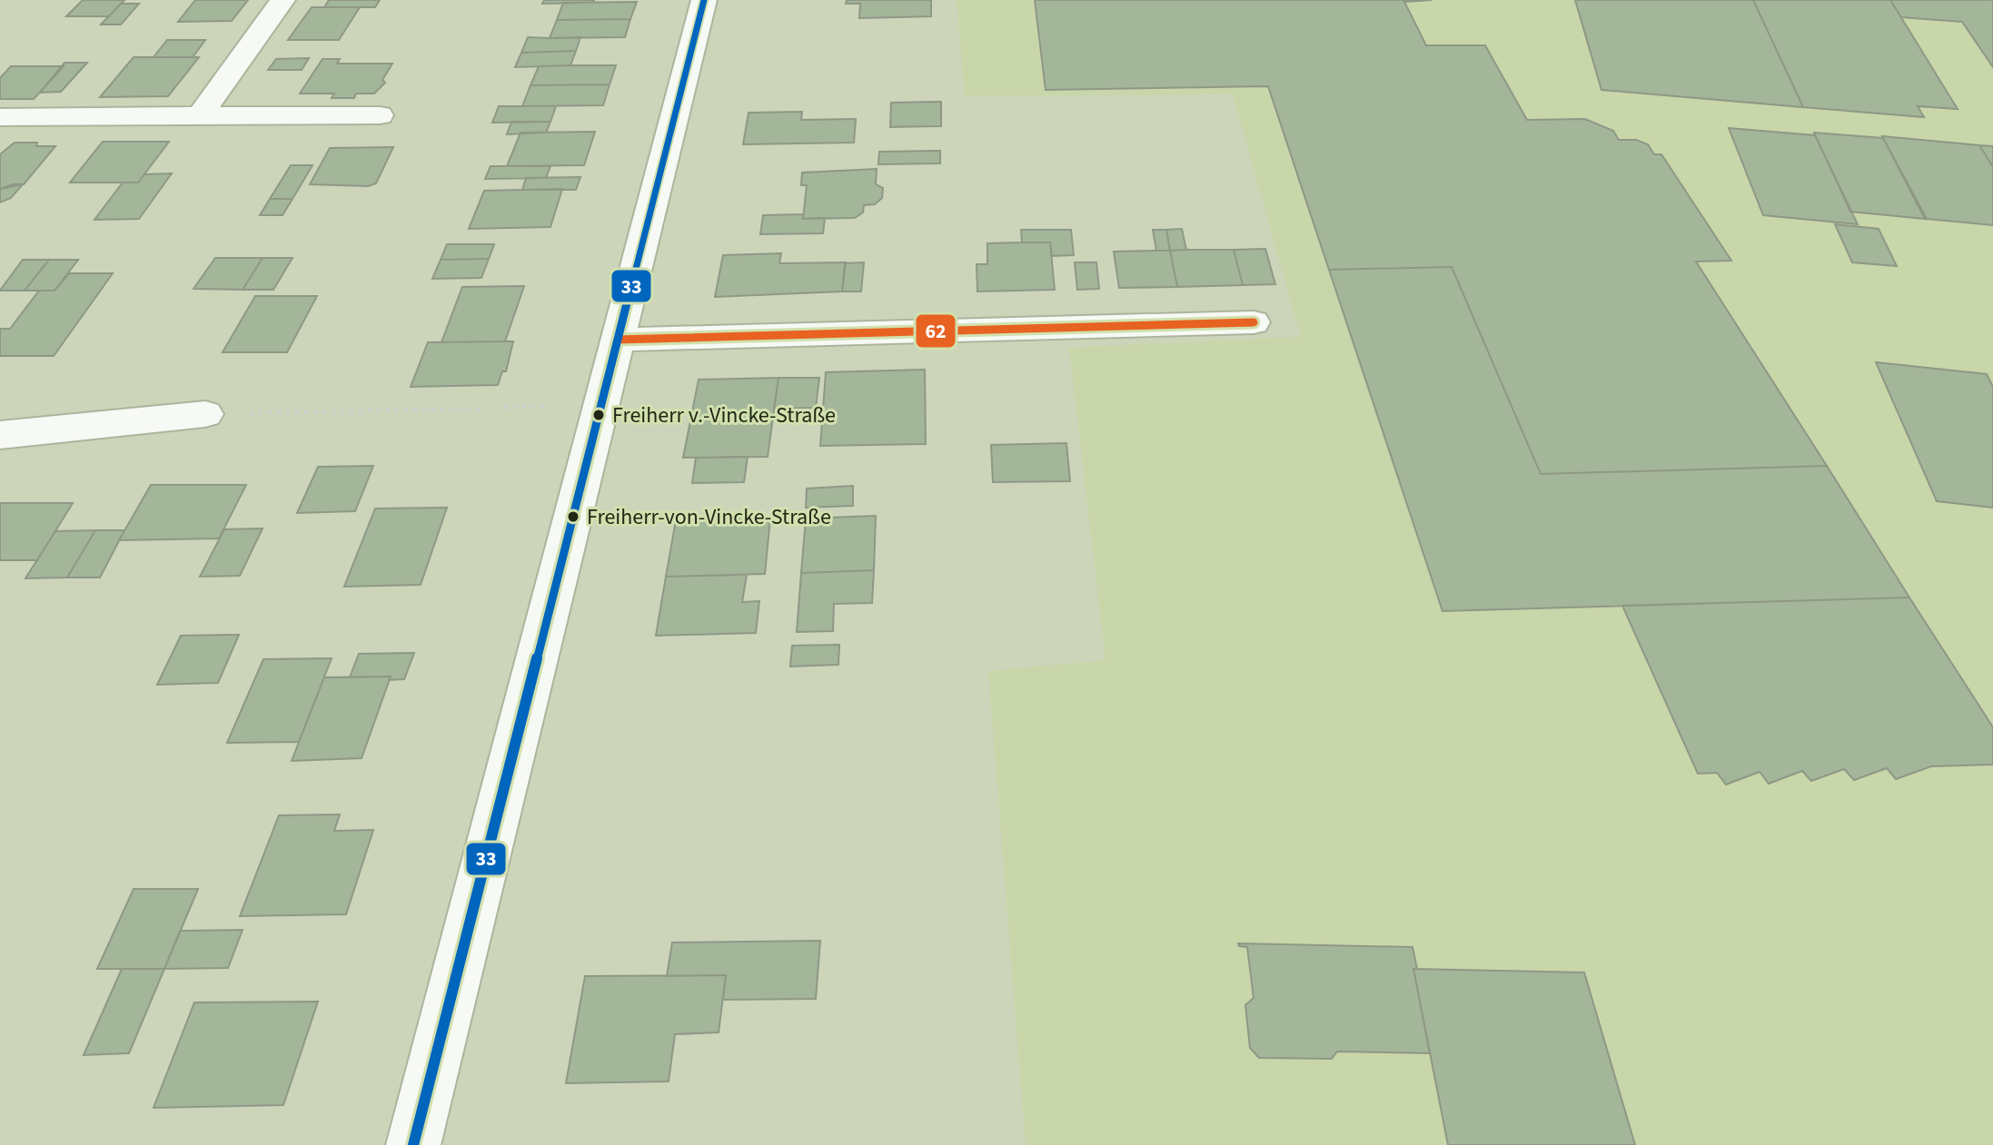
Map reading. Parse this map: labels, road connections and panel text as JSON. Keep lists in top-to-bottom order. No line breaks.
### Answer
{"places":["Freiherr v.-Vincke-Straße","Freiherr-von-Vincke-Straße"],"lines":["transit line 33","transit line 62"]}
